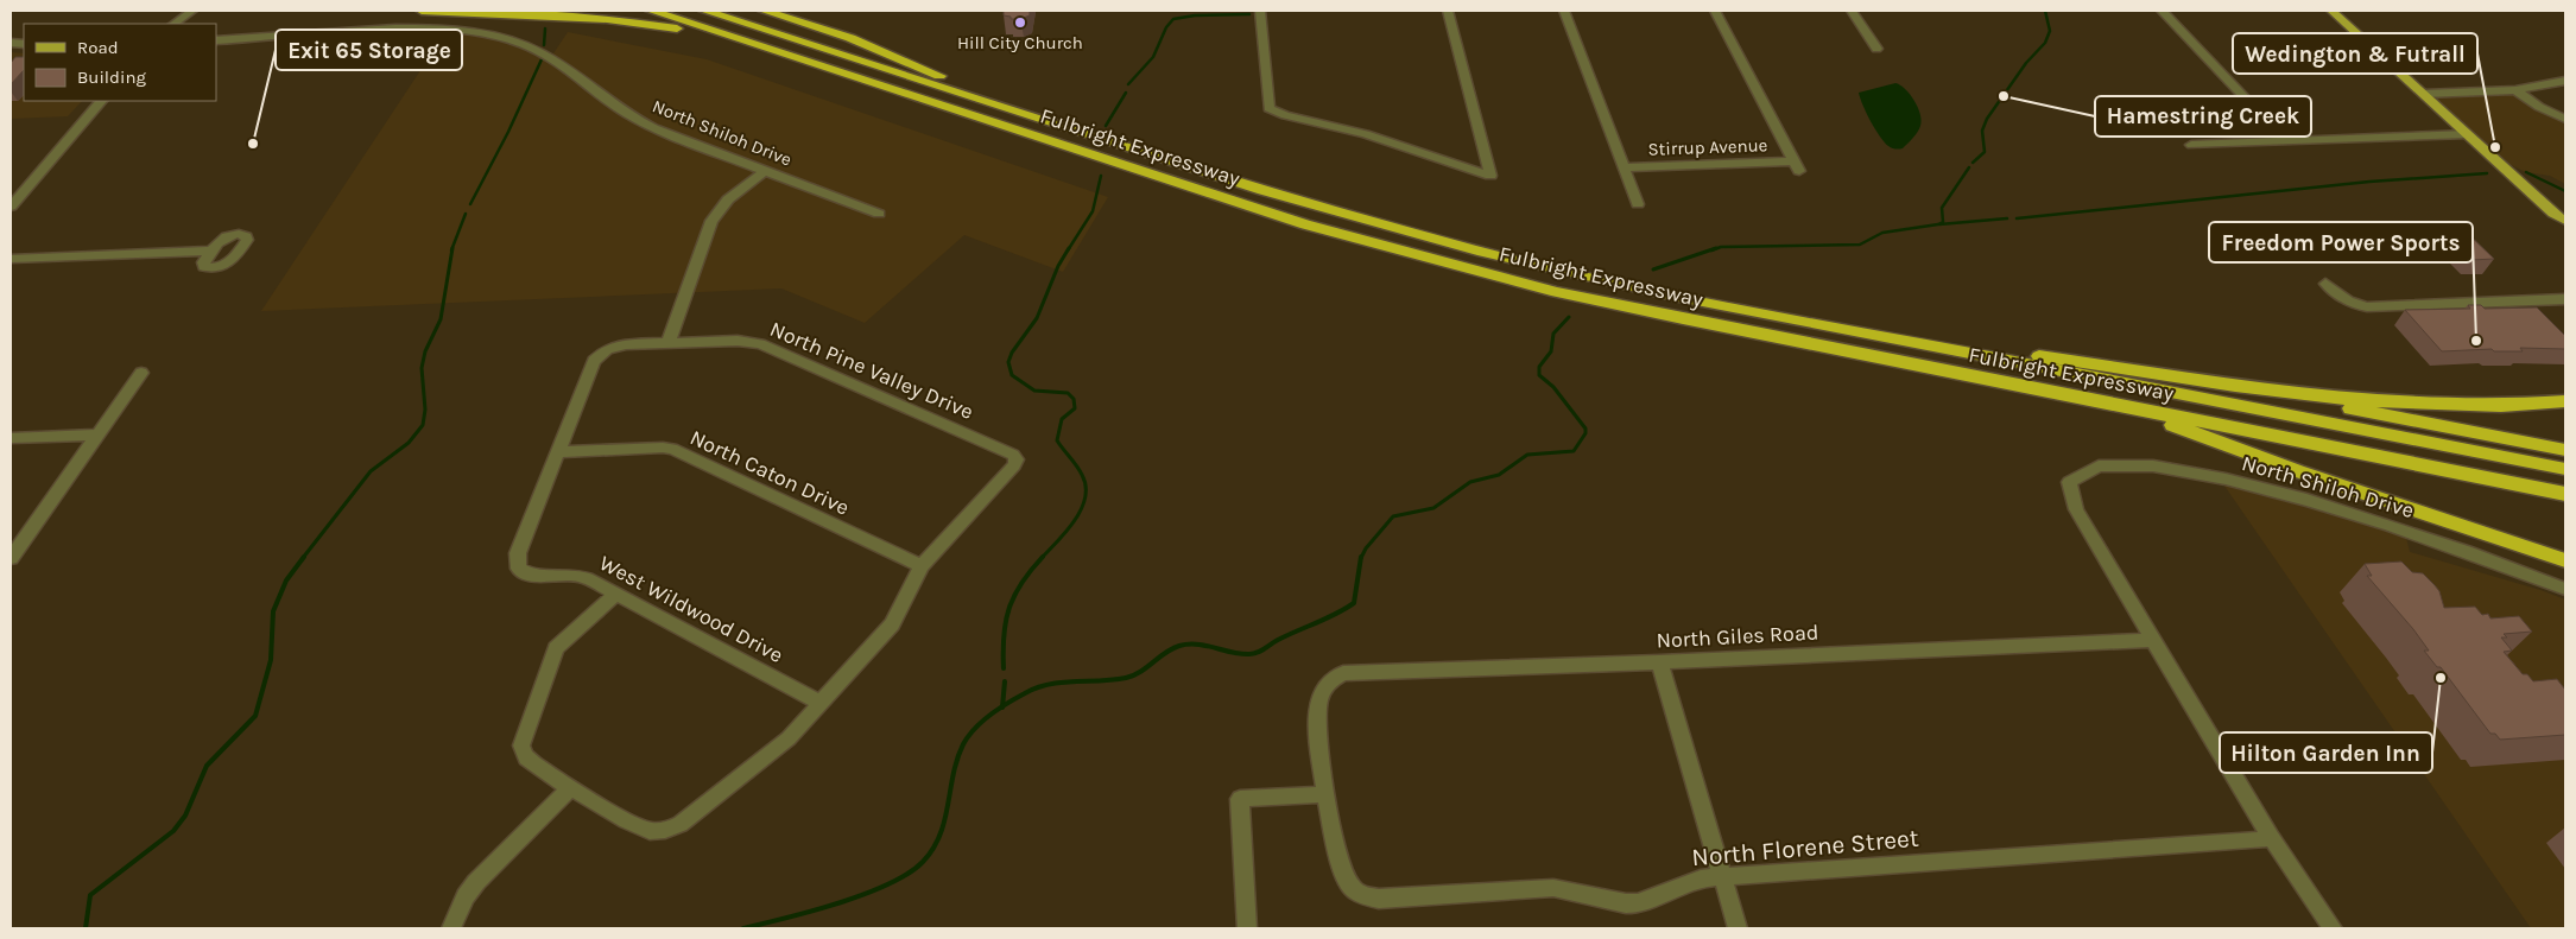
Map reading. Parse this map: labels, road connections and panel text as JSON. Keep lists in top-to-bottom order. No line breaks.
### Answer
{"streets":{"highway":["Fulbright Expressway"],"street":["North Shiloh Drive","Stirrup Avenue","North Pine Valley Drive","North Caton Drive","West Wildwood Drive","North Giles Road","North Florene Street"]},"crossings":[["North Shiloh Drive","North Giles Road"],["North Pine Valley Drive","North Caton Drive"],["North Pine Valley Drive","West Wildwood Drive"],["North Caton Drive","West Wildwood Drive"],["North Giles Road","North Florene Street"]],"places":["Hill City Church","Hamestring Creek","Exit 65 Storage","Wedington & Futrall","Freedom Power Sports","Hilton Garden Inn"],"legend":["Road","Building"]}
